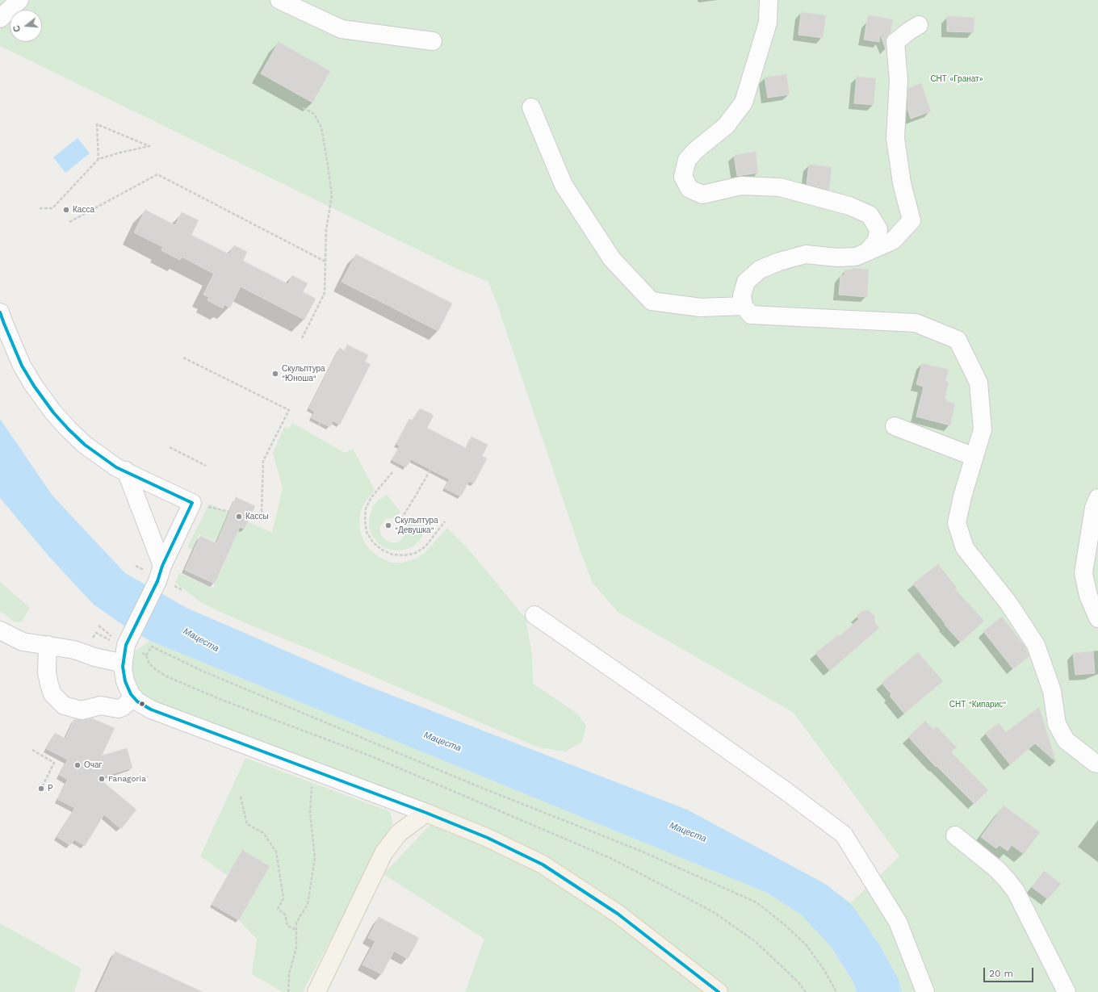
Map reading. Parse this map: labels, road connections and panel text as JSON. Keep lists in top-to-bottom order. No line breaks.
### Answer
{"water":["Мацеста"],"parks":["СНТ «Гранат»","СНТ \"Кипарис\""],"places":["Касса","Скульптура \"Юноша\"","Кассы","Скульптура \"Девушка\"","Очаг","Fanagoria","Р"],"scale_bar":"20 m","north":"left"}
